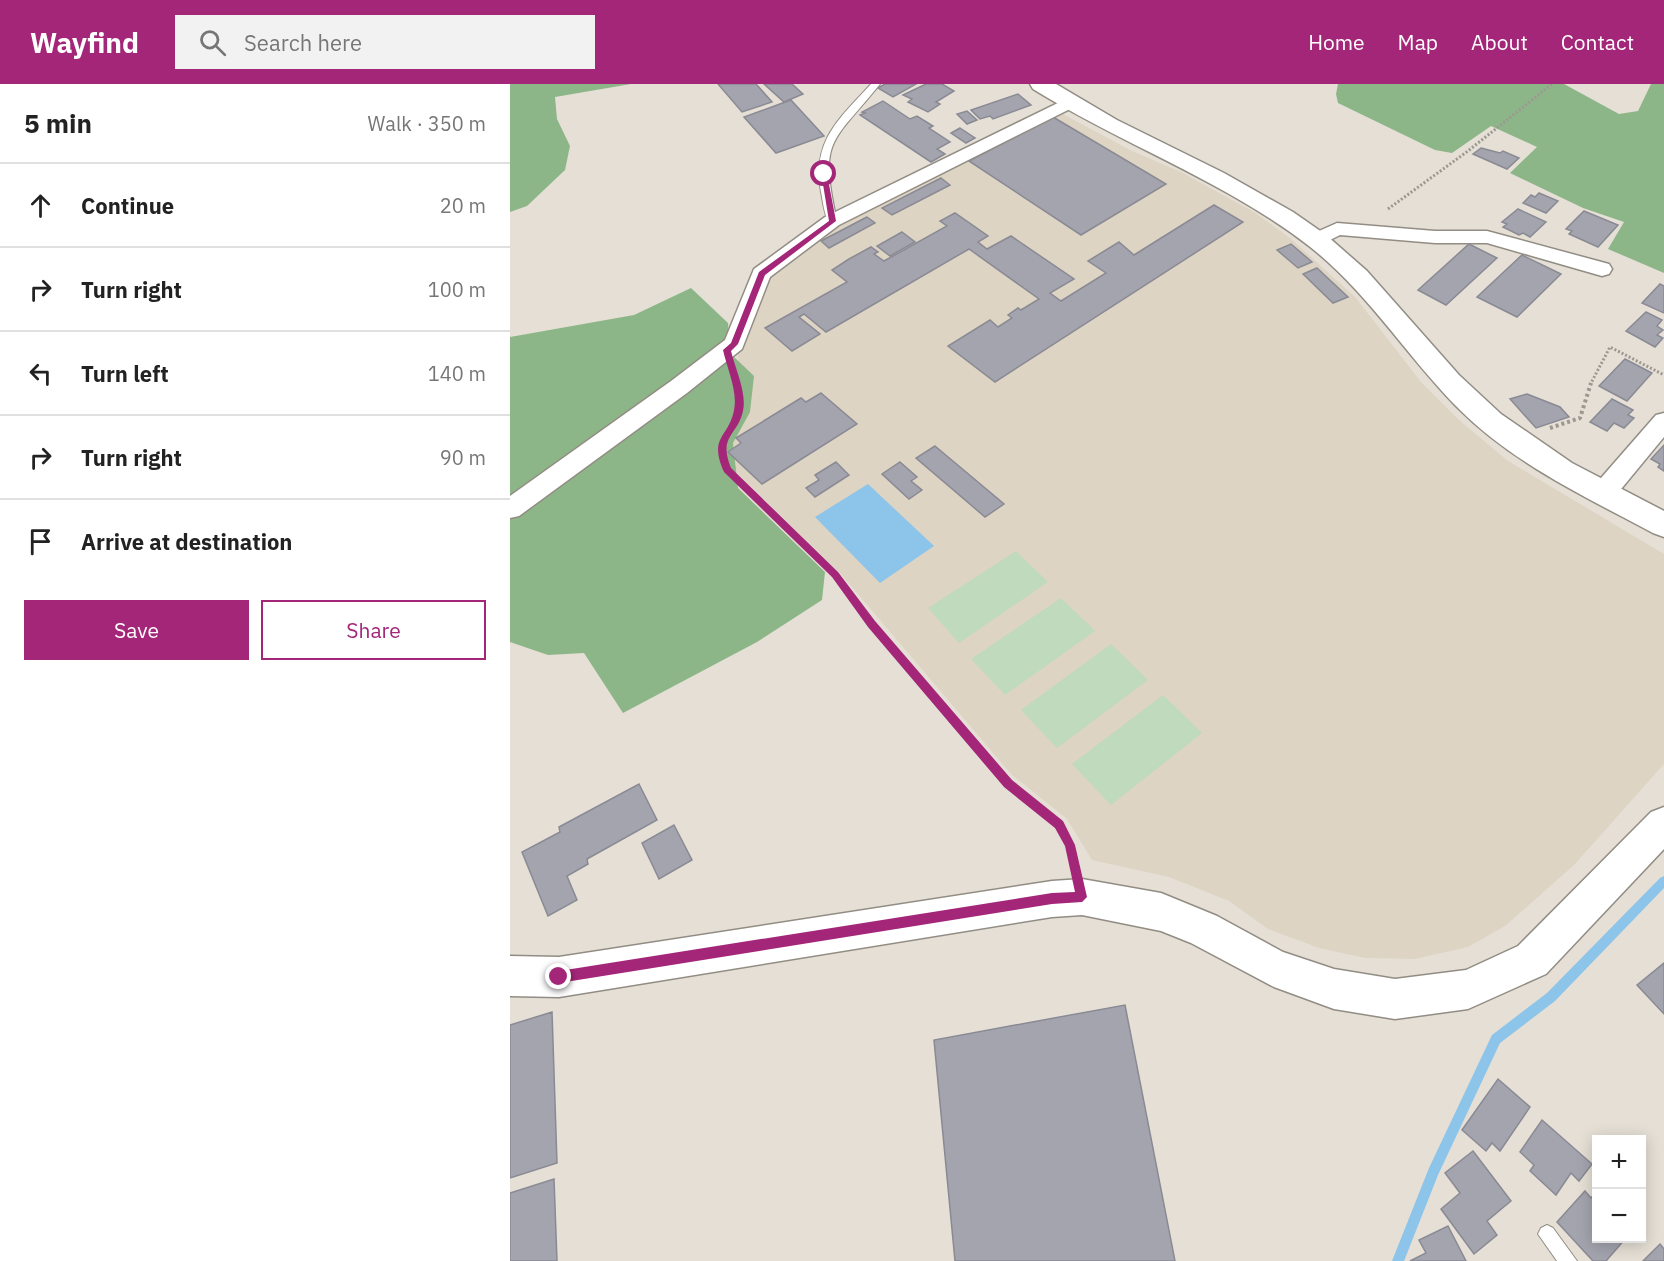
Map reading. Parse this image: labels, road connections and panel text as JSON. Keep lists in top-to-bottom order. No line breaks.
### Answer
{"page":{"header":"Wayfind","search":"Search here","nav":["Home","Map","About","Contact"],"heading":["5 min","Walk · 350 m"],"list":[["Continue","20 m"],["Turn right","100 m"],["Turn left","140 m"],["Turn right","90 m"],"Arrive at destination"],"buttons":["Save","Share"],"map_buttons":["+","−"]}}
